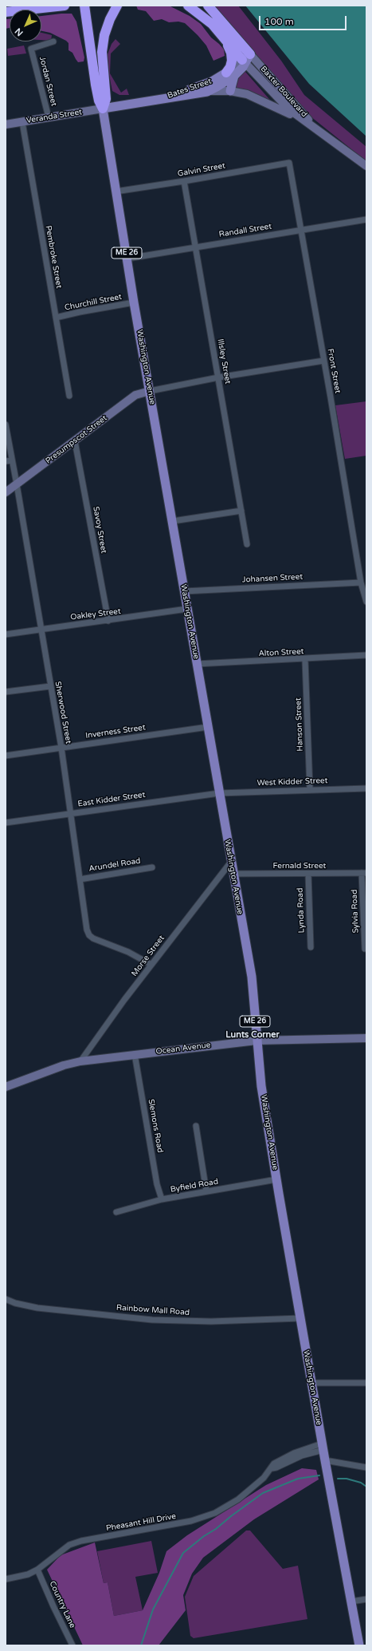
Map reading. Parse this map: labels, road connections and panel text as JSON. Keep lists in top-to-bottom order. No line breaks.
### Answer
{"streets":{"highway":["ME 26"],"main road":["Bates Street","Washington Avenue"],"street":["Jordan Street","Baxter Boulevard","Veranda Street","Galvin Street","Randall Street","Pembroke Street","Churchill Street","Illsley Street","Front Street","Presumpscot Street","Savoy Street","Johansen Street","Oakley Street","Alton Street","Sherwood Street","Hanson Street","Inverness Street","West Kidder Street","East Kidder Street","Arundel Road","Fernald Street","Lynda Road","Sylvia Road","Morse Street","Ocean Avenue","Slemons Road","Byfield Road","Rainbow Mall Road","Pheasant Hill Drive","Country Lane"]},"crossings":[["Jordan Street","Veranda Street"],["Bates Street","Baxter Boulevard"],["Bates Street","Veranda Street"],["Bates Street","ME 26"],["Bates Street","Washington Avenue"],["Veranda Street","ME 26"],["Veranda Street","Pembroke Street"],["Veranda Street","Washington Avenue"],["Galvin Street","Illsley Street"],["Galvin Street","Washington Avenue"],["Galvin Street","Front Street"],["Randall Street","Illsley Street"],["Randall Street","Washington Avenue"],["Randall Street","Front Street"],["ME 26","Washington Avenue"],["Pembroke Street","Churchill Street"],["Churchill Street","Washington Avenue"],["Washington Avenue","Presumpscot Street"],["Washington Avenue","Johansen Street"],["Washington Avenue","Oakley Street"],["Washington Avenue","Alton Street"],["Washington Avenue","Inverness Street"],["Washington Avenue","West Kidder Street"],["Washington Avenue","East Kidder Street"],["Washington Avenue","Fernald Street"],["Washington Avenue","Morse Street"],["Washington Avenue","Ocean Avenue"],["Washington Avenue","Byfield Road"],["Washington Avenue","Rainbow Mall Road"],["Washington Avenue","Pheasant Hill Drive"],["Front Street","Johansen Street"],["Presumpscot Street","Savoy Street"],["Presumpscot Street","Sherwood Street"],["Savoy Street","Oakley Street"],["Oakley Street","Sherwood Street"],["Alton Street","Hanson Street"],["Sherwood Street","Inverness Street"],["Sherwood Street","East Kidder Street"],["Sherwood Street","Arundel Road"],["Sherwood Street","Morse Street"],["Hanson Street","West Kidder Street"],["West Kidder Street","East Kidder Street"],["Fernald Street","Lynda Road"],["Fernald Street","Sylvia Road"],["Morse Street","Ocean Avenue"],["Ocean Avenue","Slemons Road"],["Slemons Road","Byfield Road"],["Pheasant Hill Drive","Country Lane"]],"districts":["Lunts Corner"],"scale_bar":"100 m","north":"bottom left"}
